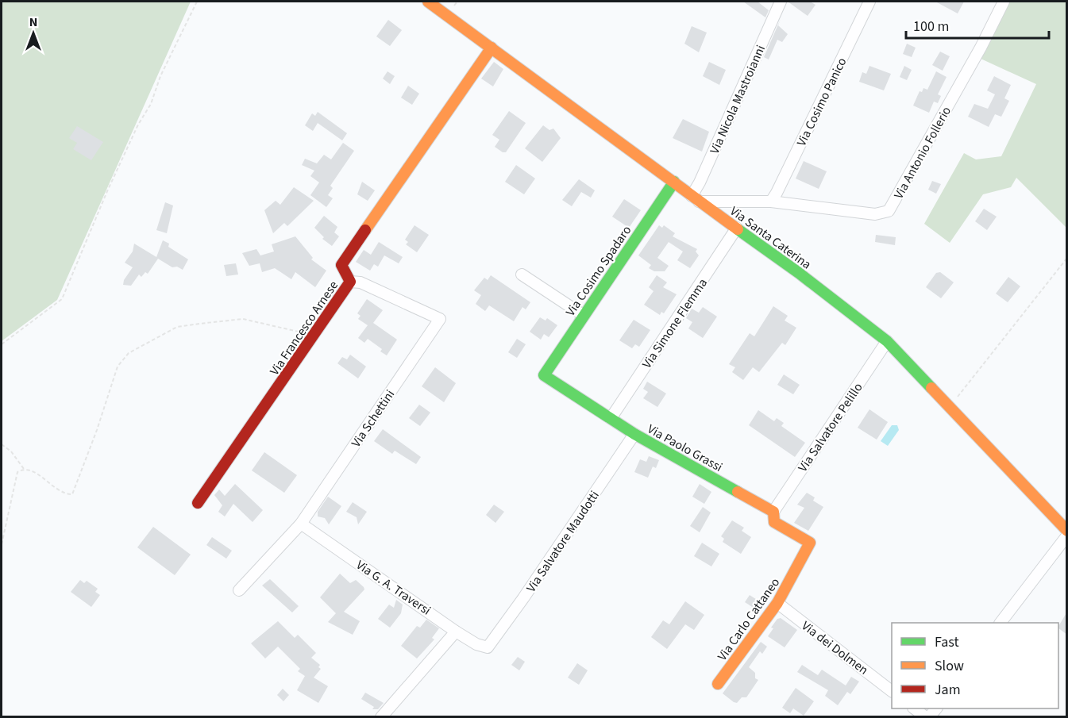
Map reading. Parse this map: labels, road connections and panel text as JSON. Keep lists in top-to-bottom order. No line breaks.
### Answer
{"streets":{"street":["Via Nicola Mastroianni","Via Cosimo Panico","Via Antonio Follerio","Via Santa Caterina","Via Cosimo Spadaro","Via Simone Flemma","Via Francesco Arnese","Via Schettini","Via Salvatore Pelillo","Via Paolo Grassi","Via Salvatore Maudotti","Via G. A. Traversi","Via Carlo Cattaneo","Via dei Dolmen"]},"crossings":[["Via Nicola Mastroianni","Via Antonio Follerio"],["Via Nicola Mastroianni","Via Santa Caterina"],["Via Cosimo Panico","Via Antonio Follerio"],["Via Antonio Follerio","Via Santa Caterina"],["Via Santa Caterina","Via Cosimo Spadaro"],["Via Santa Caterina","Via Simone Flemma"],["Via Santa Caterina","Via Francesco Arnese"],["Via Santa Caterina","Via Salvatore Pelillo"],["Via Cosimo Spadaro","Via Paolo Grassi"],["Via Simone Flemma","Via Paolo Grassi"],["Via Francesco Arnese","Via Schettini"],["Via Schettini","Via G. A. Traversi"],["Via Salvatore Pelillo","Via Paolo Grassi"],["Via Paolo Grassi","Via Salvatore Maudotti"],["Via Paolo Grassi","Via Carlo Cattaneo"],["Via Salvatore Maudotti","Via G. A. Traversi"],["Via Carlo Cattaneo","Via dei Dolmen"]],"legend":["Fast","Slow","Jam"],"scale_bar":"100 m","north":"top"}
